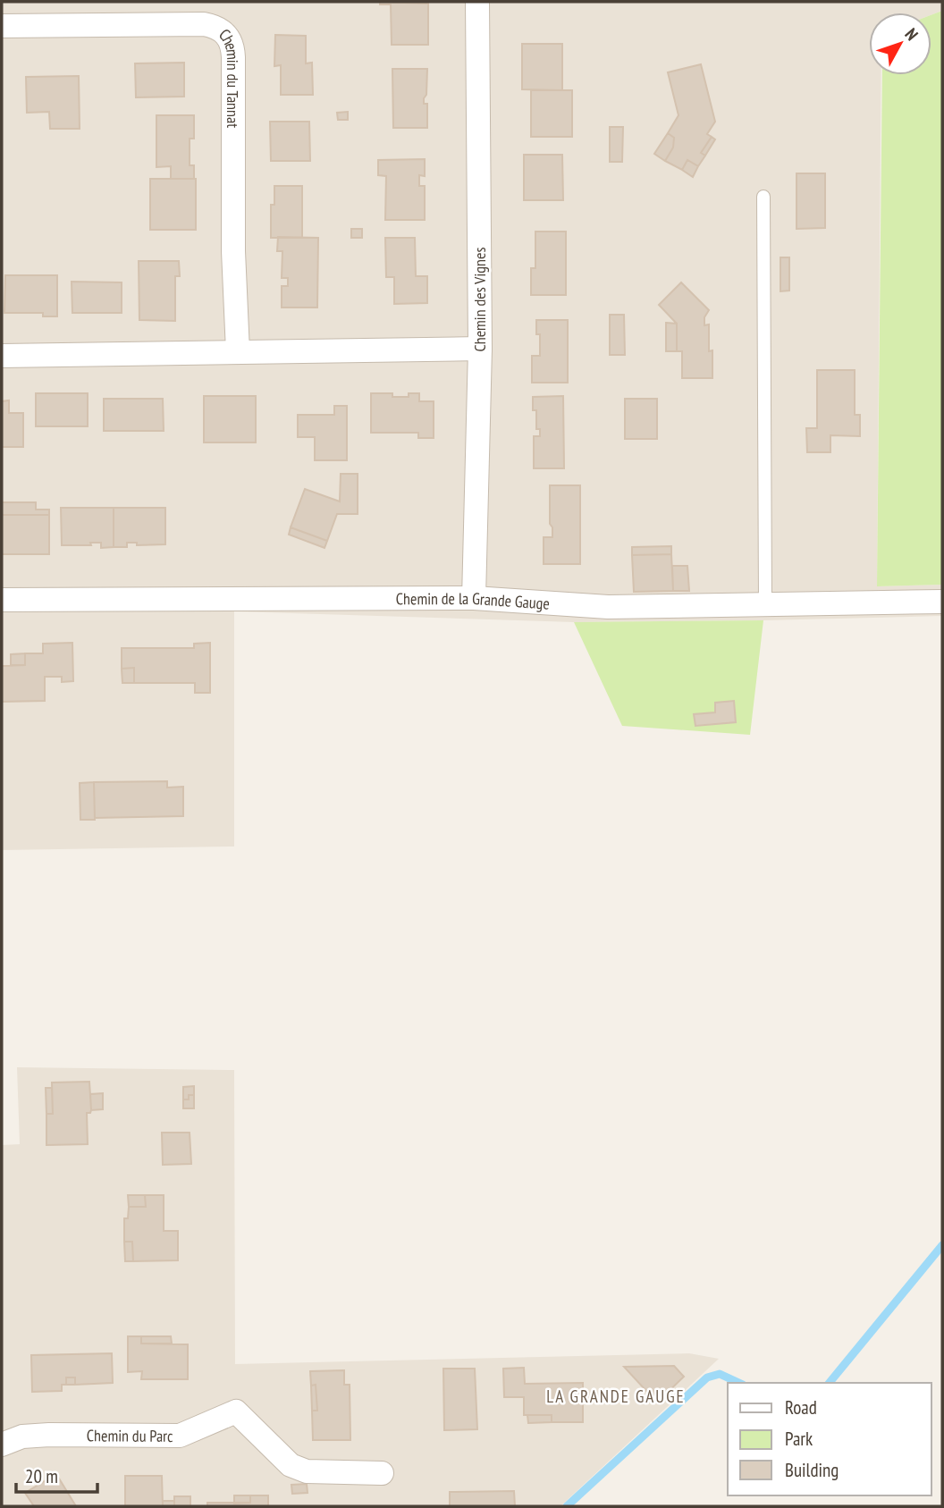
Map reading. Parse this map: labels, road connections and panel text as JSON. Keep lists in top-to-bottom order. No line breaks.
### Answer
{"streets":{"street":["Chemin du Tannat","Chemin des Vignes","Chemin de la Grande Gauge","Chemin du Parc"]},"crossings":[["Chemin des Vignes","Chemin de la Grande Gauge"]],"districts":["LA GRANDE GAUGE"],"legend":["Road","Park","Building"],"scale_bar":"20 m","north":"top right"}
